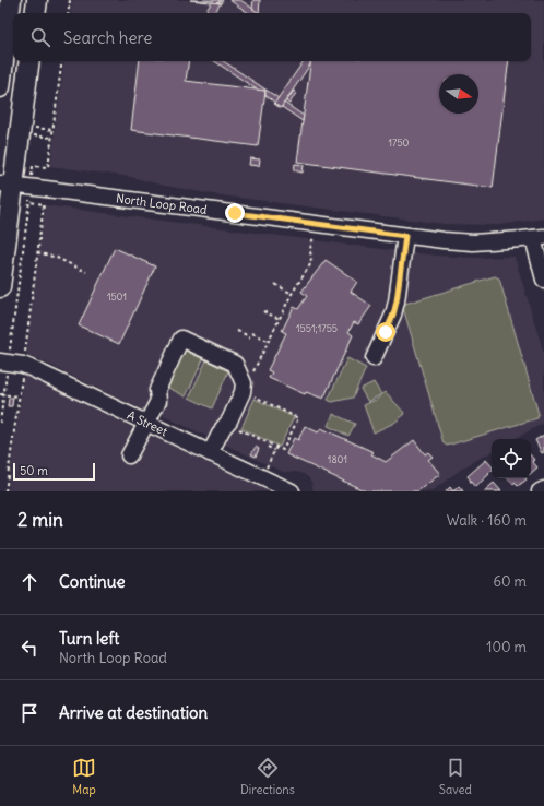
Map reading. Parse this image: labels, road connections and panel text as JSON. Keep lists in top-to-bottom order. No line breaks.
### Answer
{"streets":{"street":["North Loop Road","A Street"]},"house_numbers":["1750","1501","1551;1755","1801"],"scale_bar":"50 m","north":"right","page":{"search":"Search here","scale":"50 m","heading":["2 min","Walk · 160 m"],"list":[["Continue","60 m"],["Turn left","North Loop Road","100 m"],"Arrive at destination"],"nav":["Map","Directions","Saved"]}}
